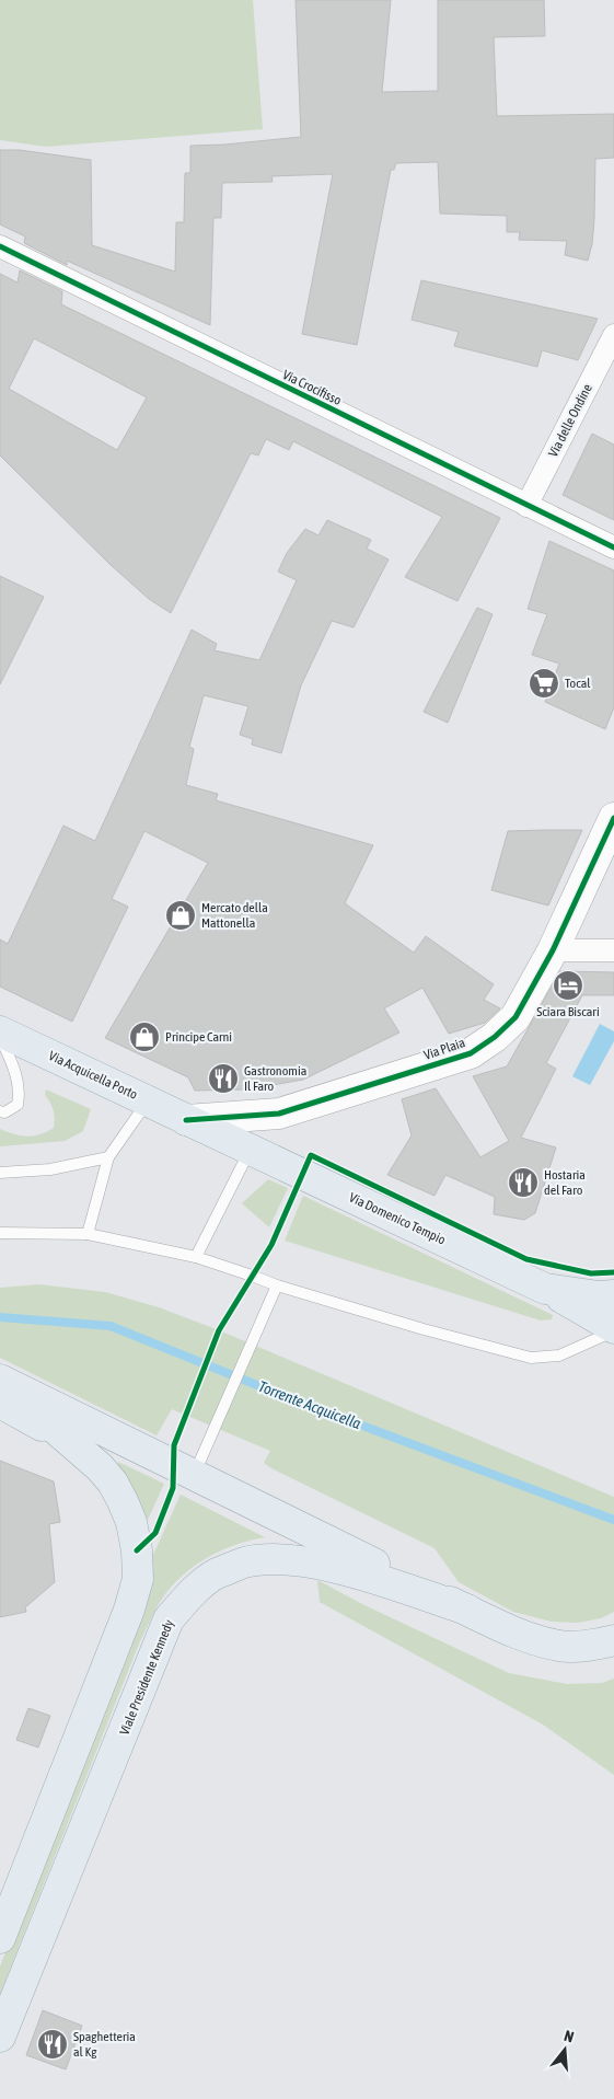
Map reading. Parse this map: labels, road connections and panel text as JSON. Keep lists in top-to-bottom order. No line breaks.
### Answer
{"streets":{"main road":["Via Acquicella Porto","Via Domenico Tempio","Viale Presidente Kennedy"],"street":["Via Crocifisso","Via delle Ondine","Via Plaia"]},"crossings":[["Via Crocifisso","Via delle Ondine"],["Via Plaia","Via Acquicella Porto"],["Via Plaia","Via Domenico Tempio"],["Via Acquicella Porto","Via Domenico Tempio"]],"water":["Torrente Acquicella"],"places":{"supermarket":["Tocal"],"shop":["Mercato della Mattonella","Principe Carni"],"hotel":["Sciara Biscari"],"restaurant":["Gastronomia Il Faro","Hostaria del Faro","Spaghetteria al Kg"]},"north":"top"}
